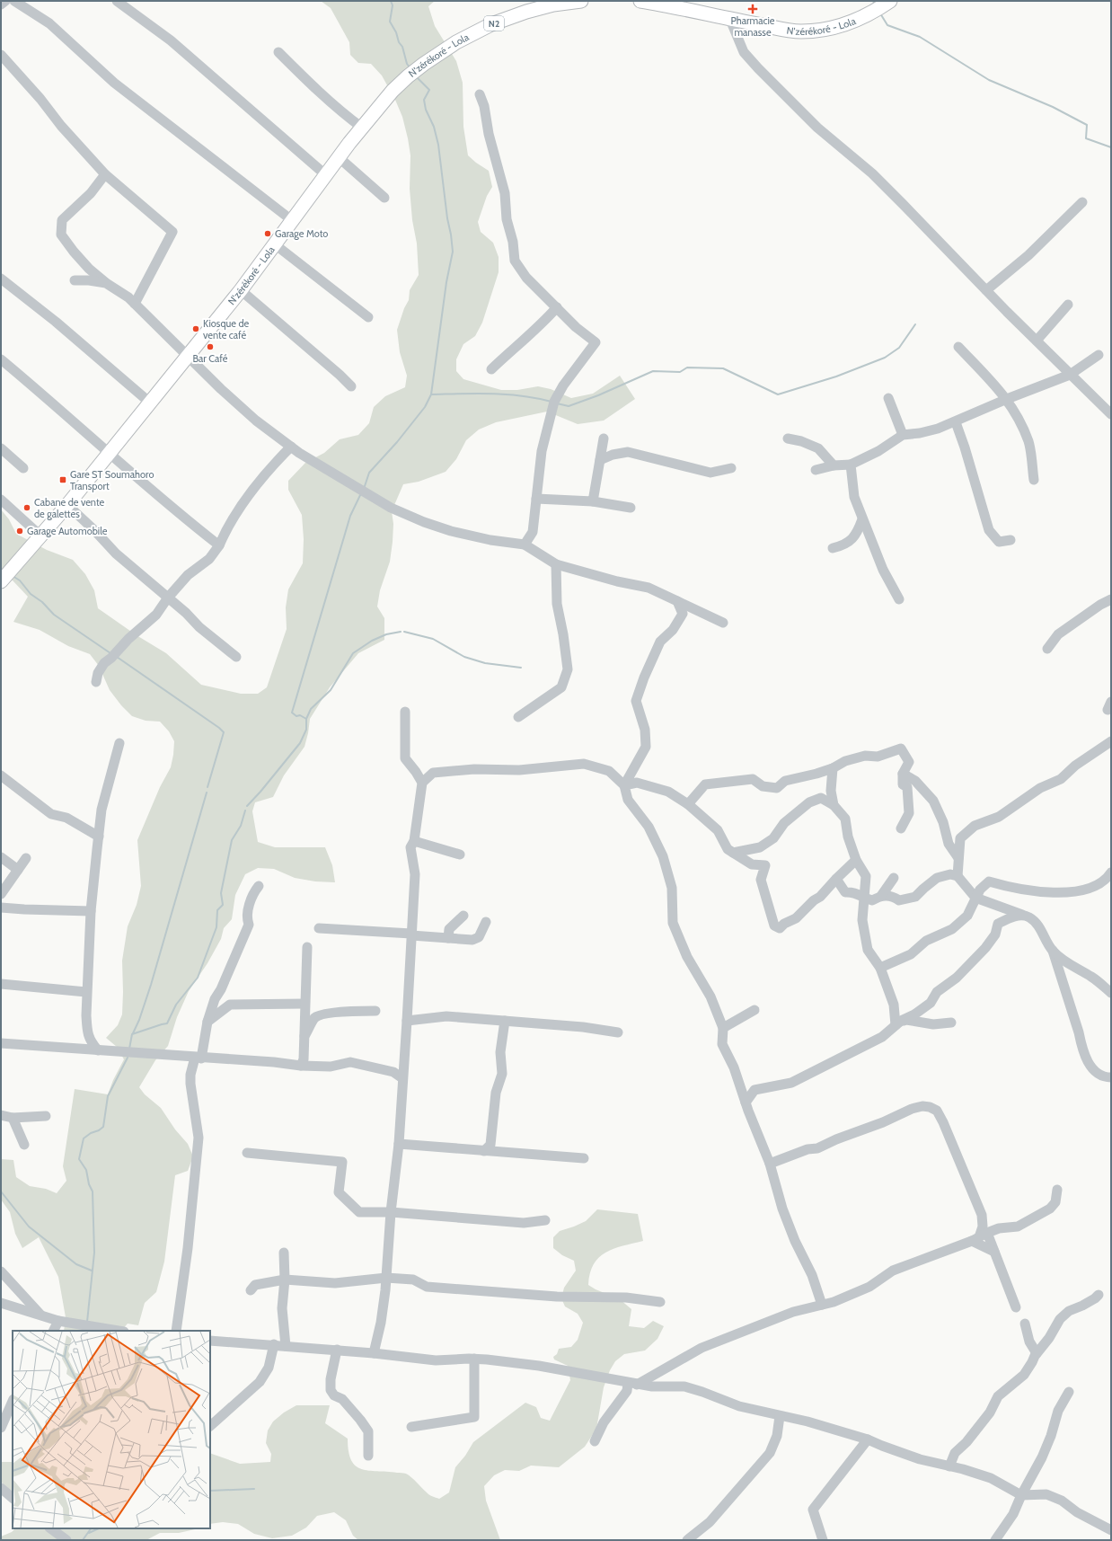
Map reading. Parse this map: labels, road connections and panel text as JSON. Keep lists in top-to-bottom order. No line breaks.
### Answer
{"streets":{"highway":["N2","N'zérékoré - Lola"]},"places":{"health":["Pharmacie manasse"],"other":["Garage Moto","Kiosque de vente café","Bar Café","Cabane de vente de galettes","Garage Automobile"],"transit":["Gare ST Soumahoro Transport"]}}
